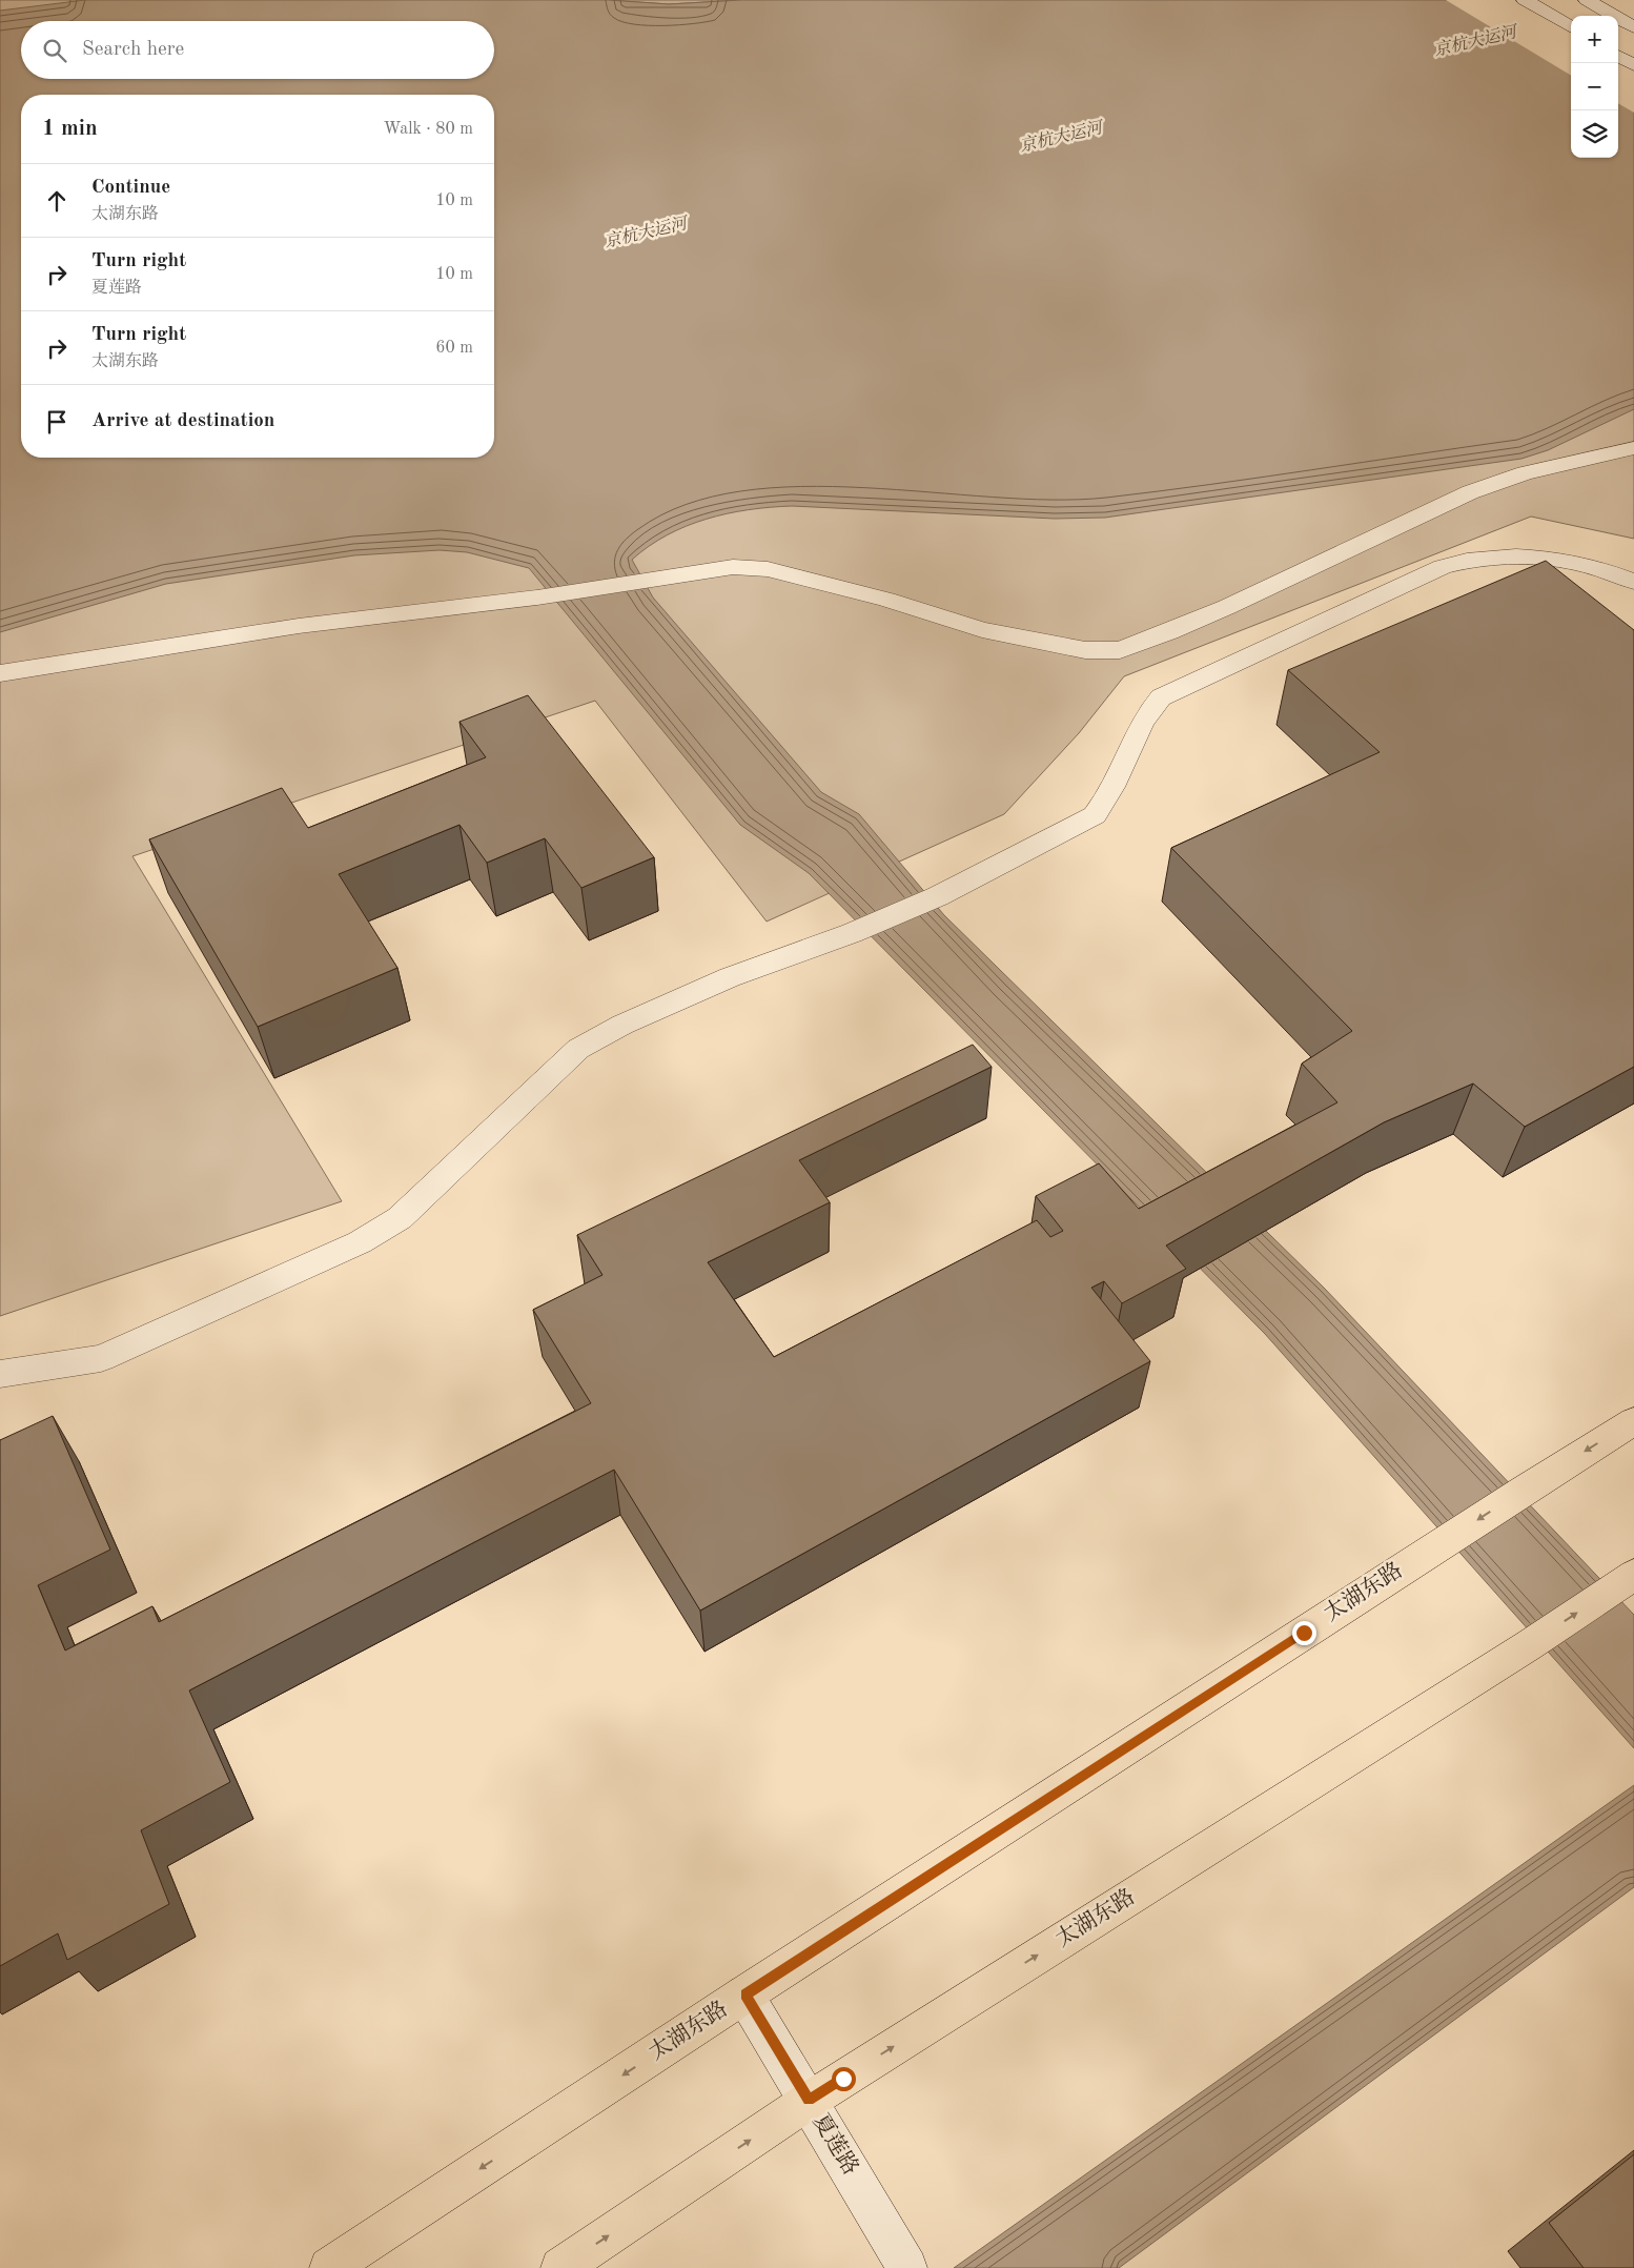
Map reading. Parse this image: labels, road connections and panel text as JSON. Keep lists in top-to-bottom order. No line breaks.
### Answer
{"streets":{"main road":["太湖东路"],"street":["夏莲路"]},"crossings":[["太湖东路","夏莲路"]],"water":["京杭大运河"],"page":{"map_buttons":["+","−"],"search":"Search here","heading":["1 min","Walk · 80 m"],"list":[["Continue","太湖东路","10 m"],["Turn right","夏莲路","10 m"],["Turn right","太湖东路","60 m"],"Arrive at destination"]}}
